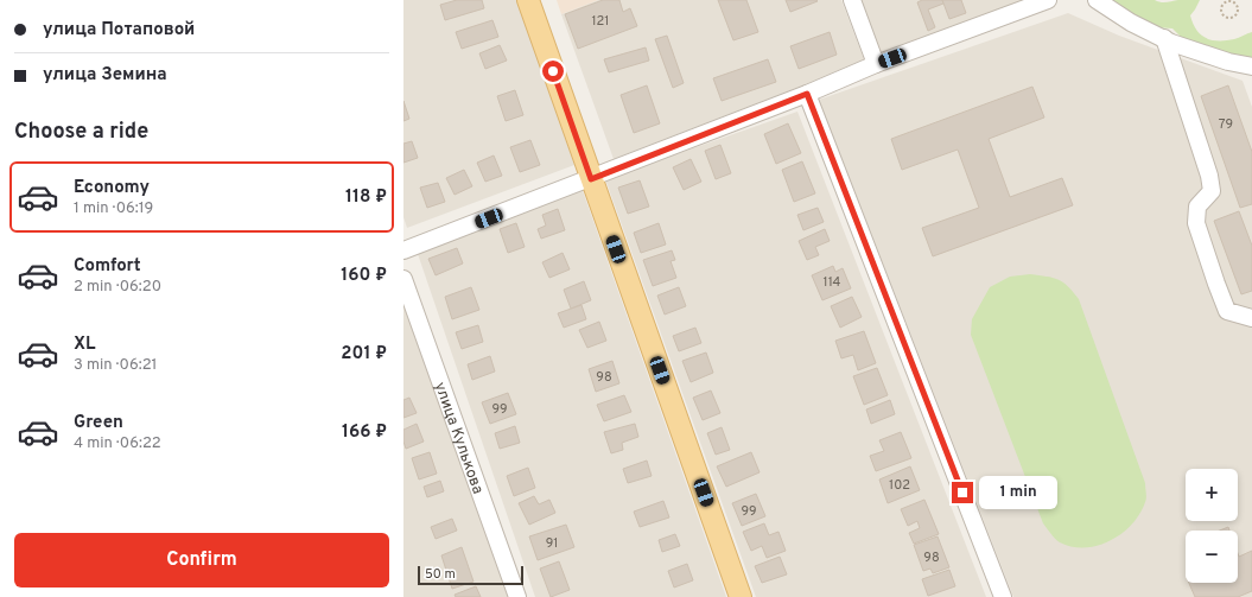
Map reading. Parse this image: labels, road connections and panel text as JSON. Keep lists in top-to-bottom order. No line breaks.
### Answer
{"streets":{"street":["улица Кулькова"]},"house_numbers":["121","79","114","98","99","102","99","91","98"],"scale_bar":"50 m","page":{"banner":["улица Потаповой","улица Земина"],"heading":"Choose a ride","list":[{"name":"Economy","note":"1 min · 06:19","value":"118 ₽"},{"name":"Comfort","note":"2 min · 06:20","value":"160 ₽"},{"name":"XL","note":"3 min · 06:21","value":"201 ₽"},{"name":"Green","note":"4 min · 06:22","value":"166 ₽"}],"map_buttons":["+","−"],"bubble":"1 min","buttons":"Confirm","scale":"50 m"}}
